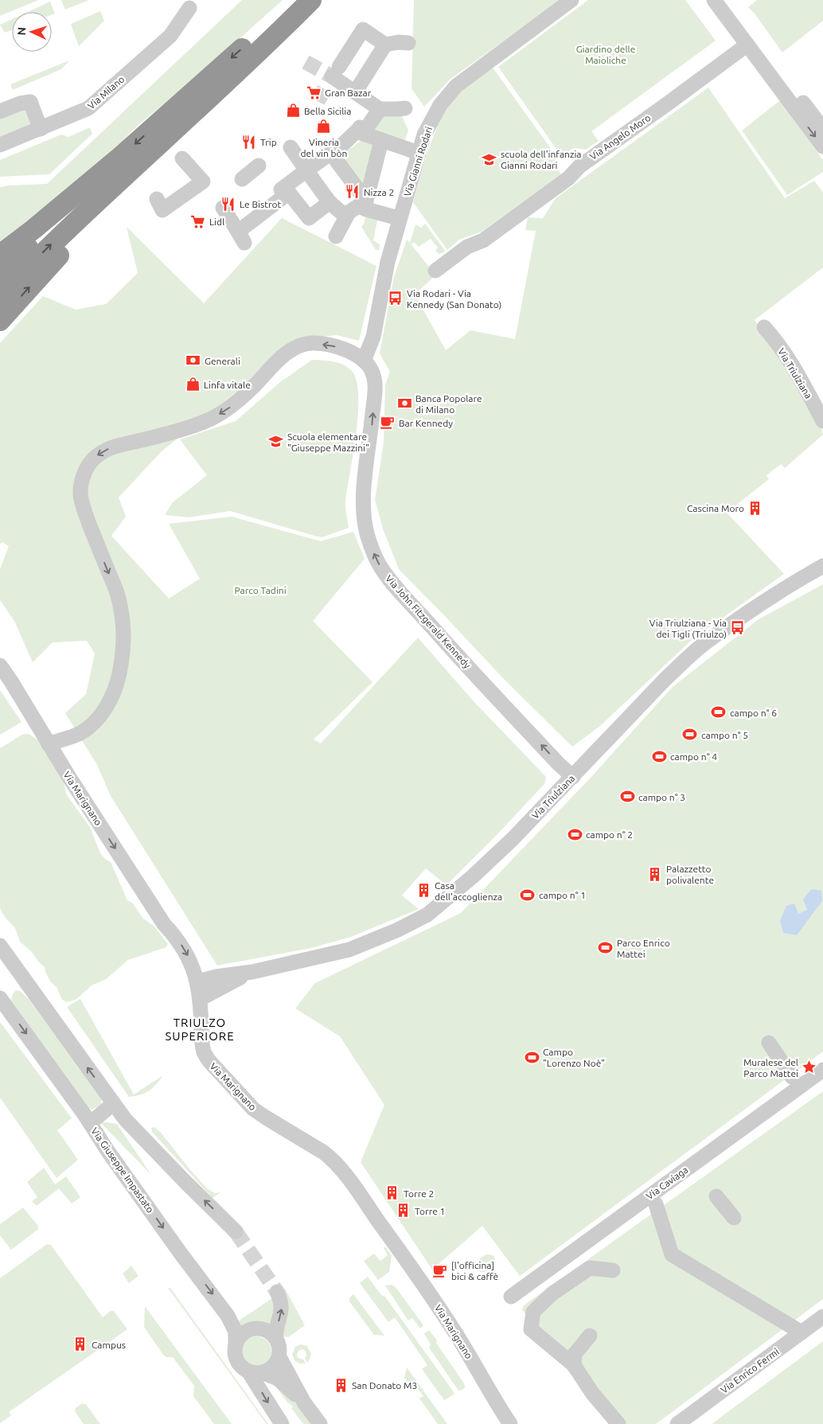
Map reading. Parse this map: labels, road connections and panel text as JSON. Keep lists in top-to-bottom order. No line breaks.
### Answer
{"streets":{"street":["Via Milano","Via Angelo Moro","Via Gianni Rodari","Via Triulziana","Via John Fitzgerald Kennedy","Via Marignano","Via Giuseppe Impastato","Via Caviaga","Via Enrico Fermi"]},"crossings":[["Via Gianni Rodari","Via John Fitzgerald Kennedy"],["Via Triulziana","Via John Fitzgerald Kennedy"],["Via Triulziana","Via Marignano"]],"one_way":["Via John Fitzgerald Kennedy"],"districts":["TRIULZO SUPERIORE"],"parks":["Giardino delle Maioliche","Parco Tadini"],"places":{"supermarket":["Gran Bazar","Lidl"],"shop":["Bella Sicilia","Vineria del vin bòn","Linfa vitale"],"restaurant":["Trip","Nizza 2","Le Bistrot"],"school or university":["scuola dell'infanzia Gianni Rodari","Scuola elementare \"Giuseppe Mazzini\""],"bus stop":["Via Rodari - Via Kennedy (San Donato)","Via Triulziana - Via dei Tigli (Triulzo)"],"bank":["Generali","Banca Popolare di Milano"],"cafe":["Bar Kennedy","[l'officina] bici & caffè"],"building":["Cascina Moro","Palazzetto polivalente","Casa dell'accoglienza","Torre 2","Torre 1","Campus","San Donato M3"],"sports":["campo n° 6","campo n° 5","campo n° 4","campo n° 3","campo n° 2","campo n° 1","Parco Enrico Mattei","Campo \"Lorenzo Noè\""],"place":["Muralese del Parco Mattei"]},"north":"left"}
